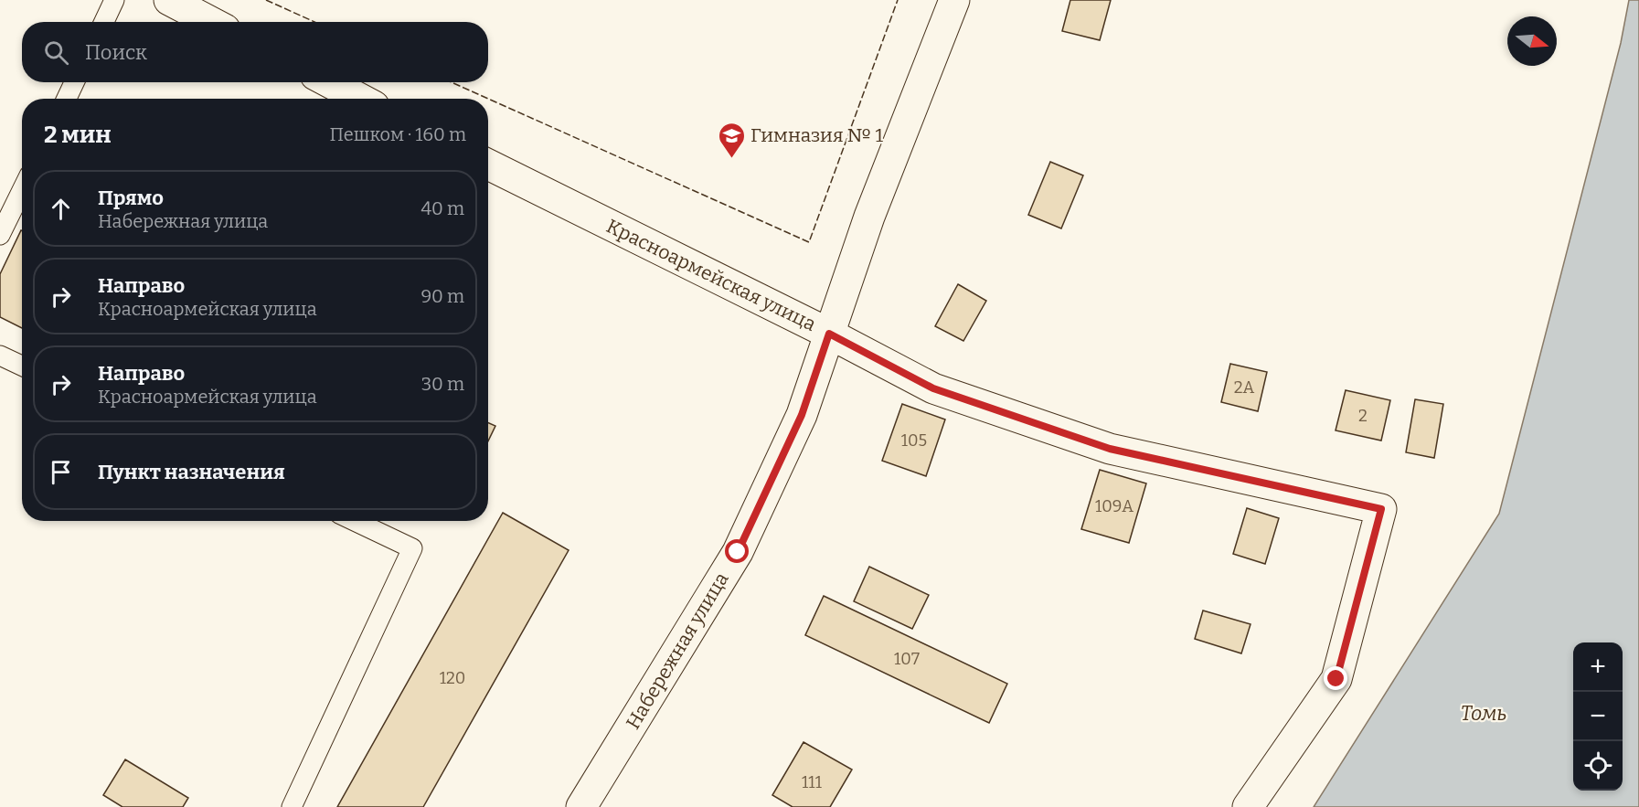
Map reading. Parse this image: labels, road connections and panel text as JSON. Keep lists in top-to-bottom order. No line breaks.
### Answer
{"streets":{"street":["Красноармейская улица","Набережная улица"]},"crossings":[["Красноармейская улица","Набережная улица"]],"water":["Томь"],"places":{"school or university":["Гимназия № 1"]},"house_numbers":["2А","2","105","109А","107","120","111"],"north":"right","page":{"search":"Поиск","heading":["2 мин","Пешком · 160 m"],"list":[["Прямо","Набережная улица","40 m"],["Направо","Красноармейская улица","90 m"],["Направо","Красноармейская улица","30 m"],"Пункт назначения"],"map_buttons":["+","−"]}}
